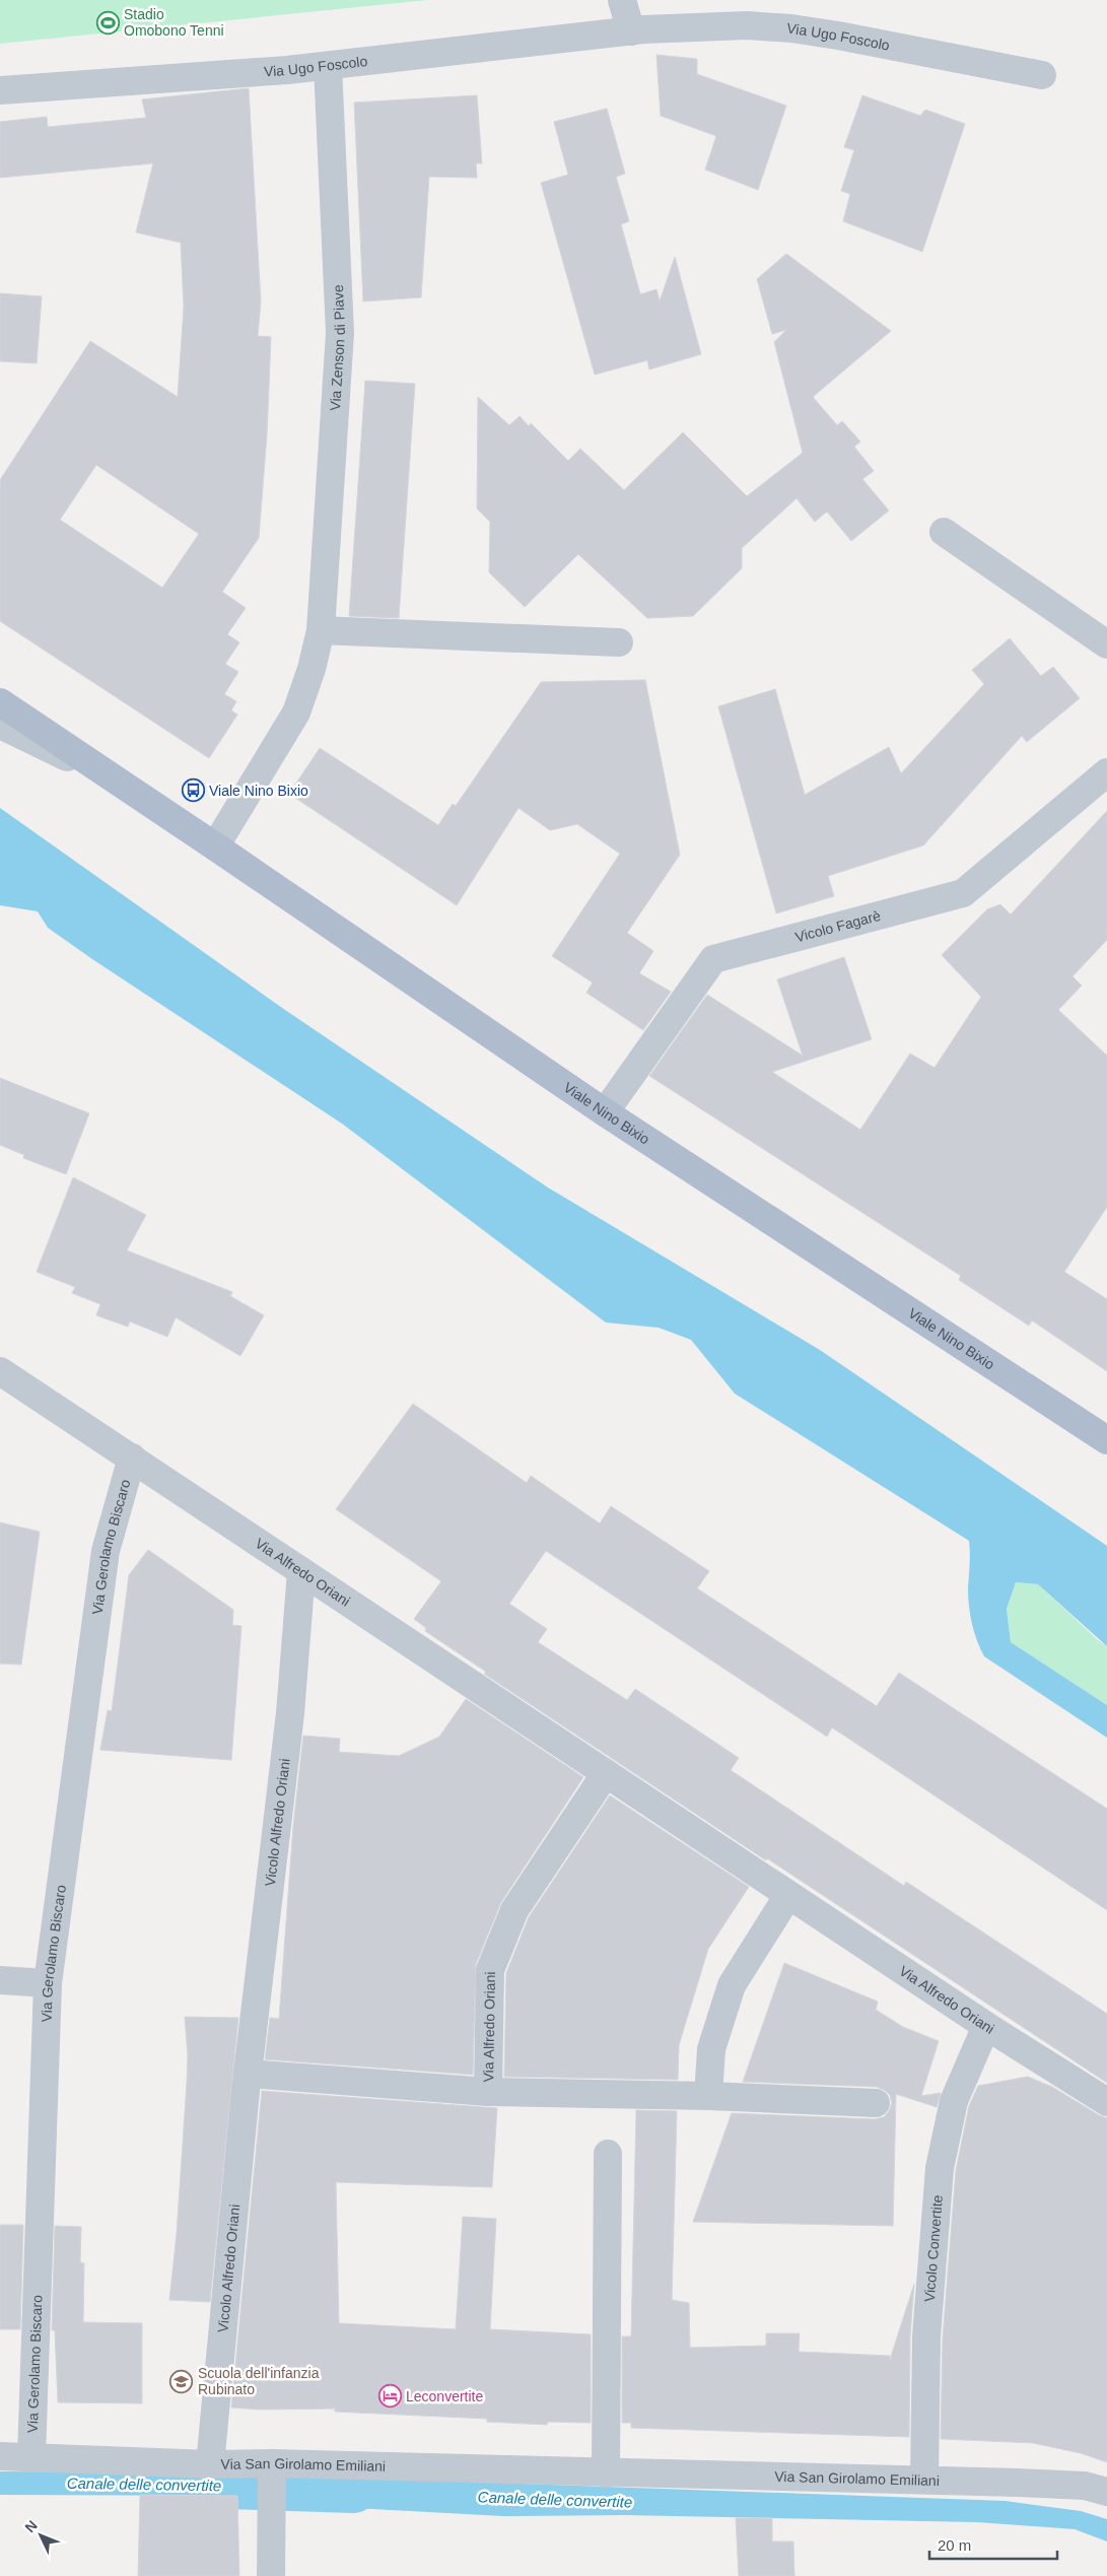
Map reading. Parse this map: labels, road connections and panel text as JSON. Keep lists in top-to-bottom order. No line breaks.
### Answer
{"streets":{"main road":["Viale Nino Bixio"],"street":["Via Ugo Foscolo","Via Zenson di Piave","Vicolo Fagarè","Via Gerolamo Biscaro","Via Alfredo Oriani","Vicolo Alfredo Oriani","Vicolo Convertite","Via San Girolamo Emiliani"]},"crossings":[["Via Ugo Foscolo","Via Zenson di Piave"],["Via Zenson di Piave","Viale Nino Bixio"],["Vicolo Fagarè","Viale Nino Bixio"],["Via Gerolamo Biscaro","Via Alfredo Oriani"],["Via Gerolamo Biscaro","Via San Girolamo Emiliani"],["Via Alfredo Oriani","Vicolo Alfredo Oriani"],["Via Alfredo Oriani","Vicolo Convertite"],["Vicolo Alfredo Oriani","Via San Girolamo Emiliani"],["Vicolo Convertite","Via San Girolamo Emiliani"]],"water":["Canale delle convertite"],"places":{"sports":["Stadio Omobono Tenni"],"bus stop":["Viale Nino Bixio"],"school or university":["Scuola dell'infanzia Rubinato"],"hotel":["Leconvertite"]},"scale_bar":"20 m","north":"top left"}
